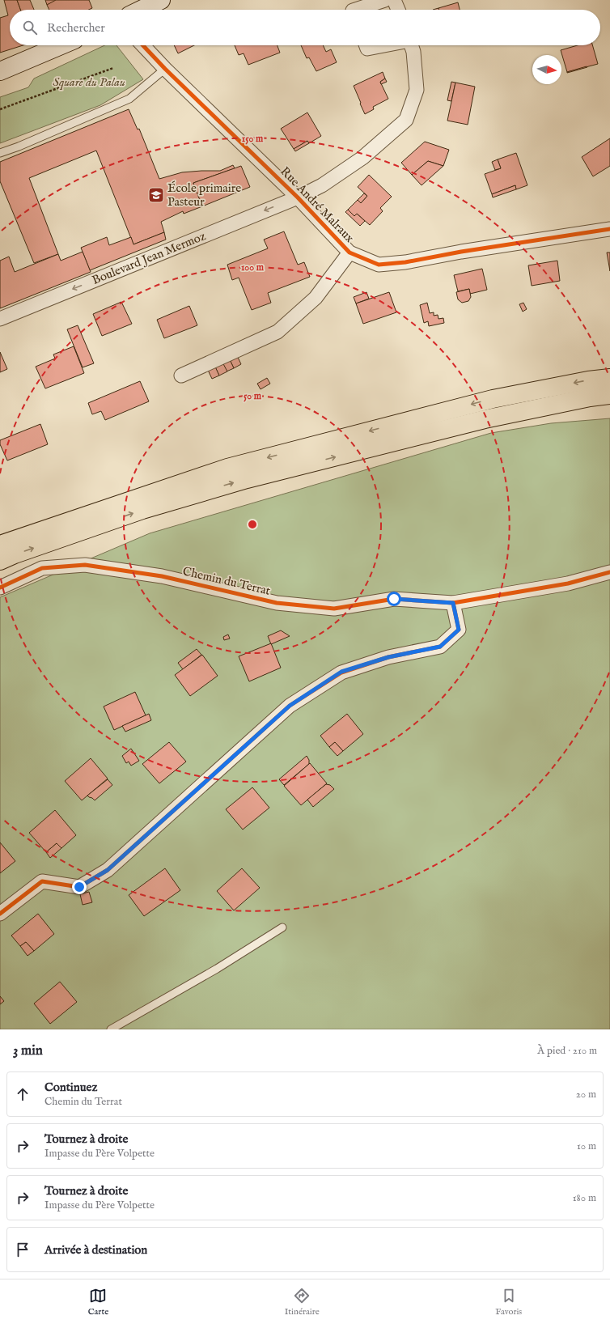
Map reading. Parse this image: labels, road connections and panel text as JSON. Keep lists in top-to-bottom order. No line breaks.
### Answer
{"streets":{"street":["Rue André Malraux","Boulevard Jean Mermoz","Chemin du Terrat"]},"crossings":[["Rue André Malraux","Boulevard Jean Mermoz"]],"parks":["Square du Palau"],"places":{"school or university":["École primaire Pasteur"]},"north":"right","page":{"search":"Rechercher","heading":["3 min","À pied · 210 m"],"list":[["Continuez","Chemin du Terrat","20 m"],["Tournez à droite","Impasse du Père Volpette","10 m"],["Tournez à droite","Impasse du Père Volpette","180 m"],"Arrivée à destination"],"nav":["Carte","Itinéraire","Favoris"]},"rings":["150 m","100 m","50 m"]}
